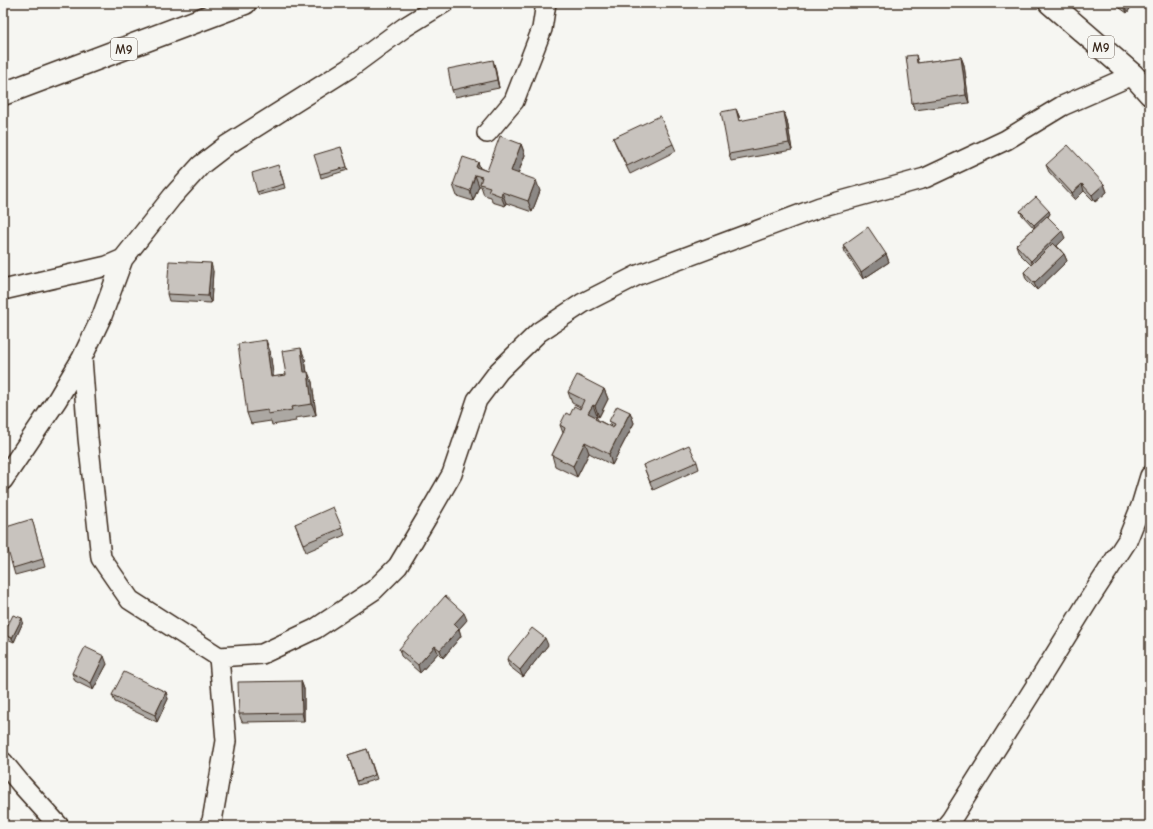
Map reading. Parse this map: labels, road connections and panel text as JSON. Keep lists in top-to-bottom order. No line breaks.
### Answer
{"streets":{"main road":["M9"]}}
